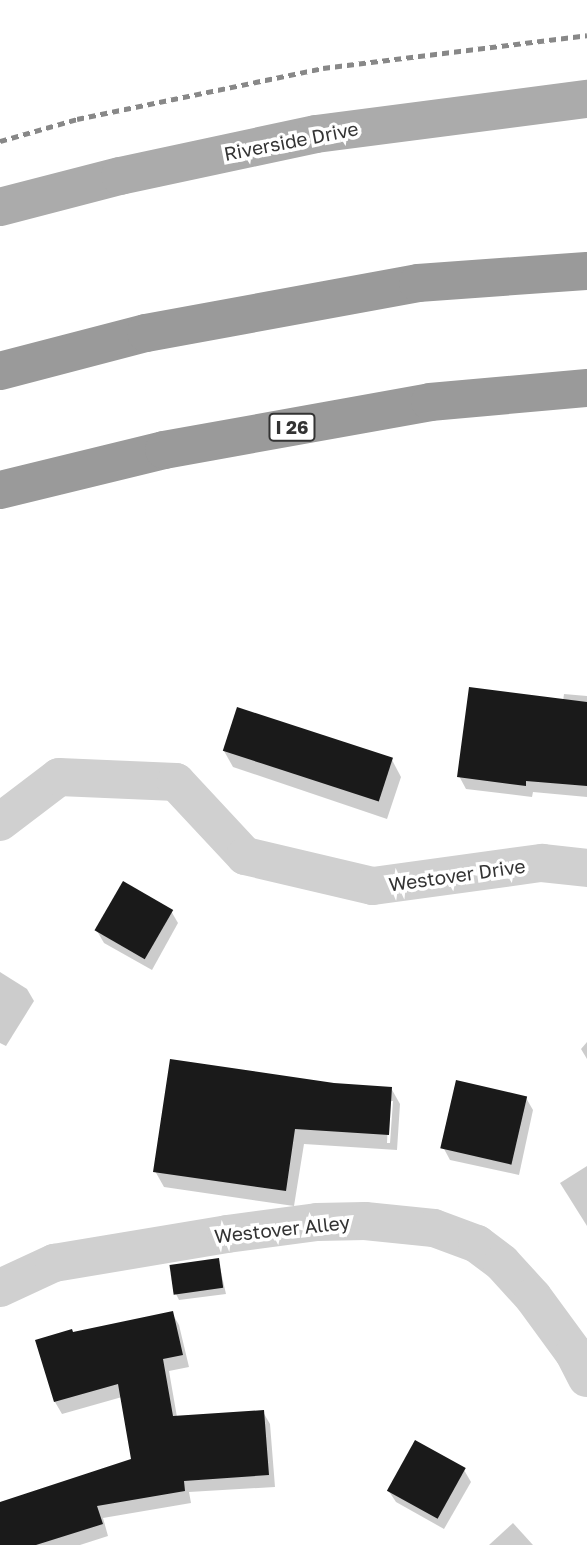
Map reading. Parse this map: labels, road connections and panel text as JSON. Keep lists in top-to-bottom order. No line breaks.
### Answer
{"streets":{"highway":["I 26"],"main road":["Riverside Drive"],"street":["Westover Drive","Westover Alley"]}}
